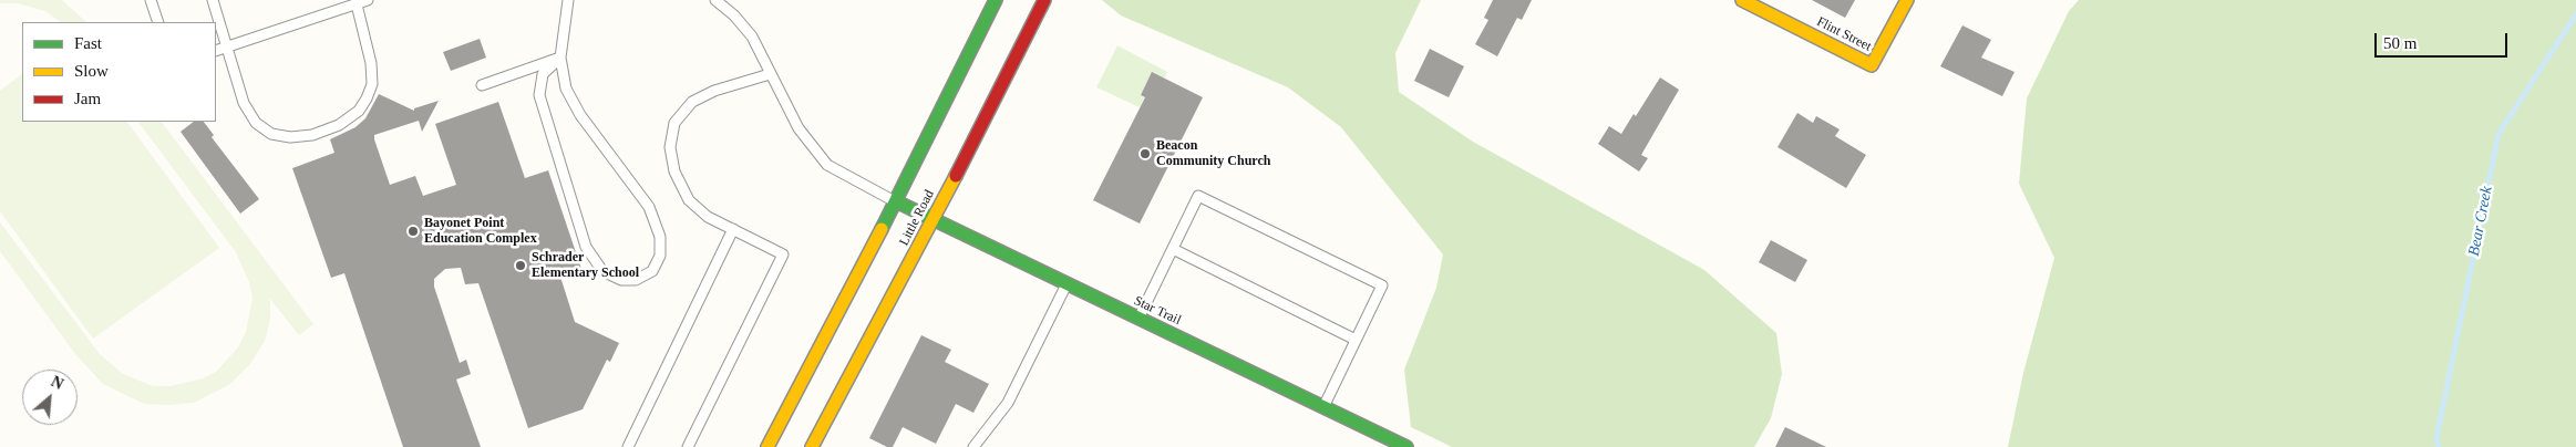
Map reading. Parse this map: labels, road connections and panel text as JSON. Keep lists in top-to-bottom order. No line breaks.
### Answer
{"streets":{"main road":["Flint Street","Little Road","Star Trail"]},"crossings":[["Little Road","Star Trail"]],"water":["Bear Creek"],"places":["Beacon Community Church","Bayonet Point Education Complex","Schrader Elementary School"],"legend":["Fast","Slow","Jam"],"scale_bar":"50 m","north":"top right"}
